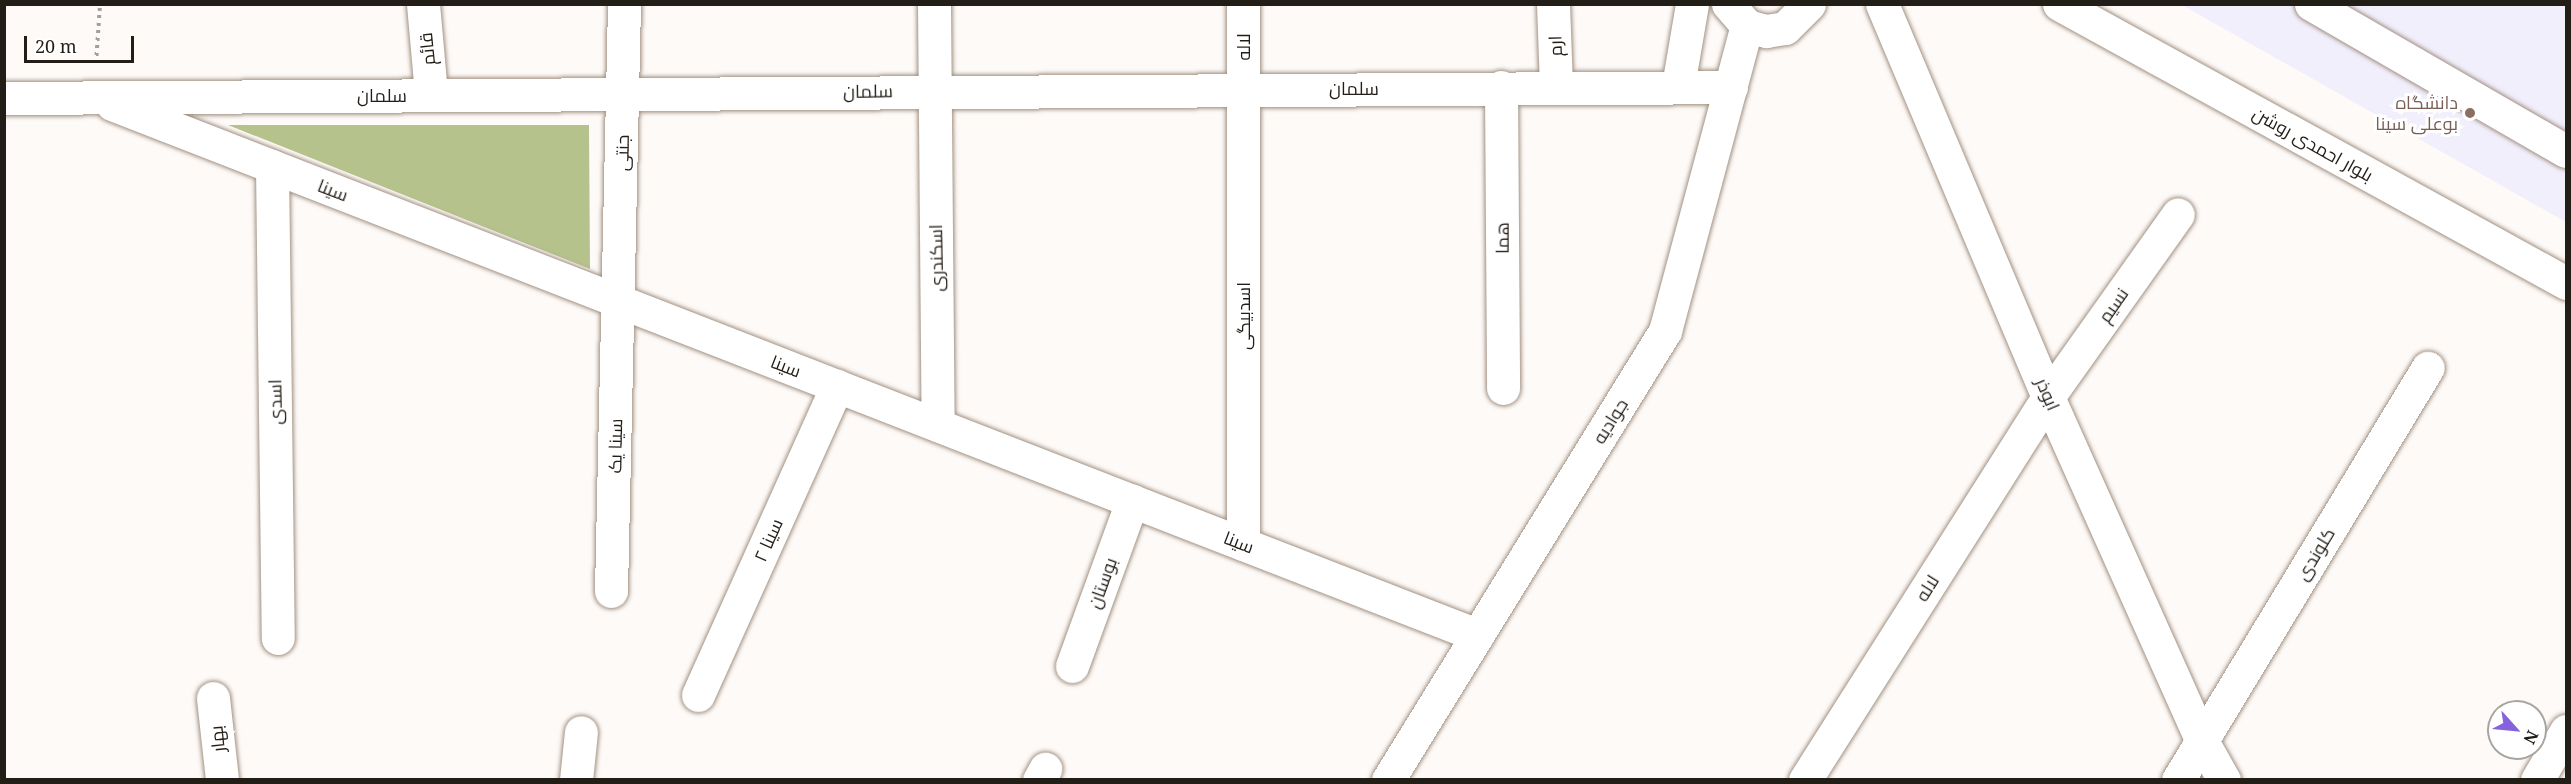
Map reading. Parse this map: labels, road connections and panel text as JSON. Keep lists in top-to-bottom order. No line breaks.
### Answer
{"streets":{"main road":["ارم","لاله","قائم","سلمان","بلوار احمدی روشن","جنتی","سینا","هما","اسکندری","نسیم","اسدبیگی","ابوذر","اسدی","جوادیه","سینا یک","سینا ۲","کلوندی","بوستان","بهار"]},"crossings":[["ارم","سلمان"],["لاله","سلمان"],["لاله","نسیم"],["لاله","اسدبیگی"],["لاله","ابوذر"],["قائم","سلمان"],["سلمان","جنتی"],["سلمان","سینا"],["سلمان","هما"],["سلمان","اسکندری"],["سلمان","اسدبیگی"],["سلمان","جوادیه"],["جنتی","سینا"],["جنتی","سینا یک"],["سینا","اسکندری"],["سینا","اسدبیگی"],["سینا","اسدی"],["سینا","جوادیه"],["سینا","سینا یک"],["سینا","سینا ۲"],["سینا","بوستان"],["نسیم","ابوذر"],["ابوذر","کلوندی"]],"places":["دانشگاه بوعلی سینا"],"scale_bar":"20 m","north":"bottom right"}
